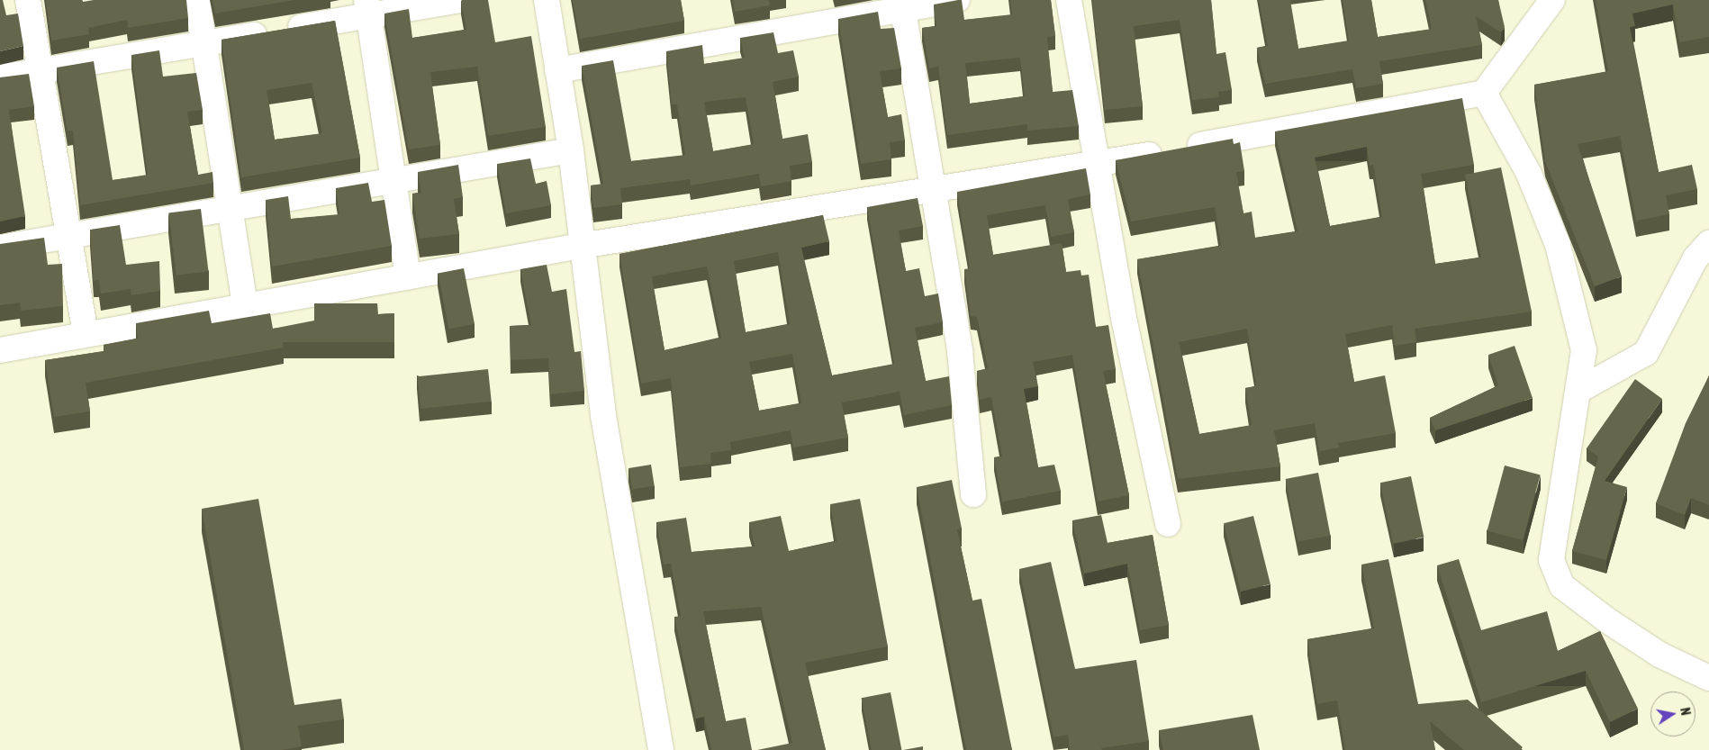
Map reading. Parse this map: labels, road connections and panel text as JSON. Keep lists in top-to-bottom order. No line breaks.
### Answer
{"north":"right"}
